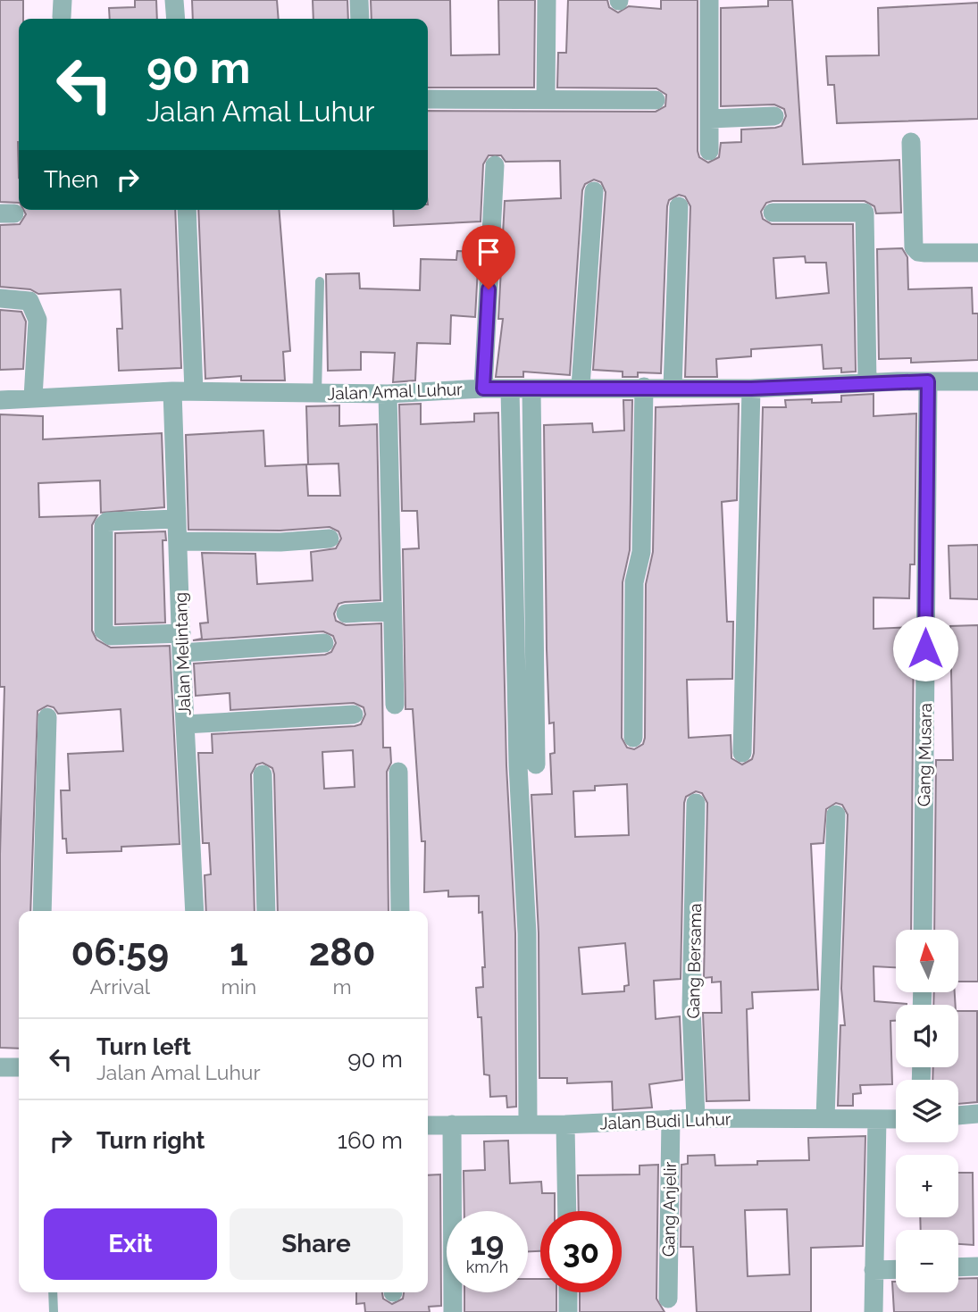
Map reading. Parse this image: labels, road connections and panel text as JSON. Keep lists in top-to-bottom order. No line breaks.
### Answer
{"streets":{"street":["Jalan Amal Luhur","Jalan Melintang","Gang Musara","Gang Bersama","Jalan Budi Luhur","Gang Anjelir"]},"crossings":[["Jalan Amal Luhur","Jalan Melintang"],["Jalan Amal Luhur","Gang Musara"],["Gang Bersama","Jalan Budi Luhur"],["Jalan Budi Luhur","Gang Anjelir"]],"north":"top","page":{"turn":["90 m","Jalan Amal Luhur"],"then":"Then","eta":["06:59","Arrival","1","min","280","m"],"map_buttons":["+","−"],"list":[{"name":"Turn left","note":"Jalan Amal Luhur","value":"90 m"},{"name":"Turn right","value":"160 m"}],"buttons":["Exit","Share"],"speed":"19 km/h","limit":"30"}}
